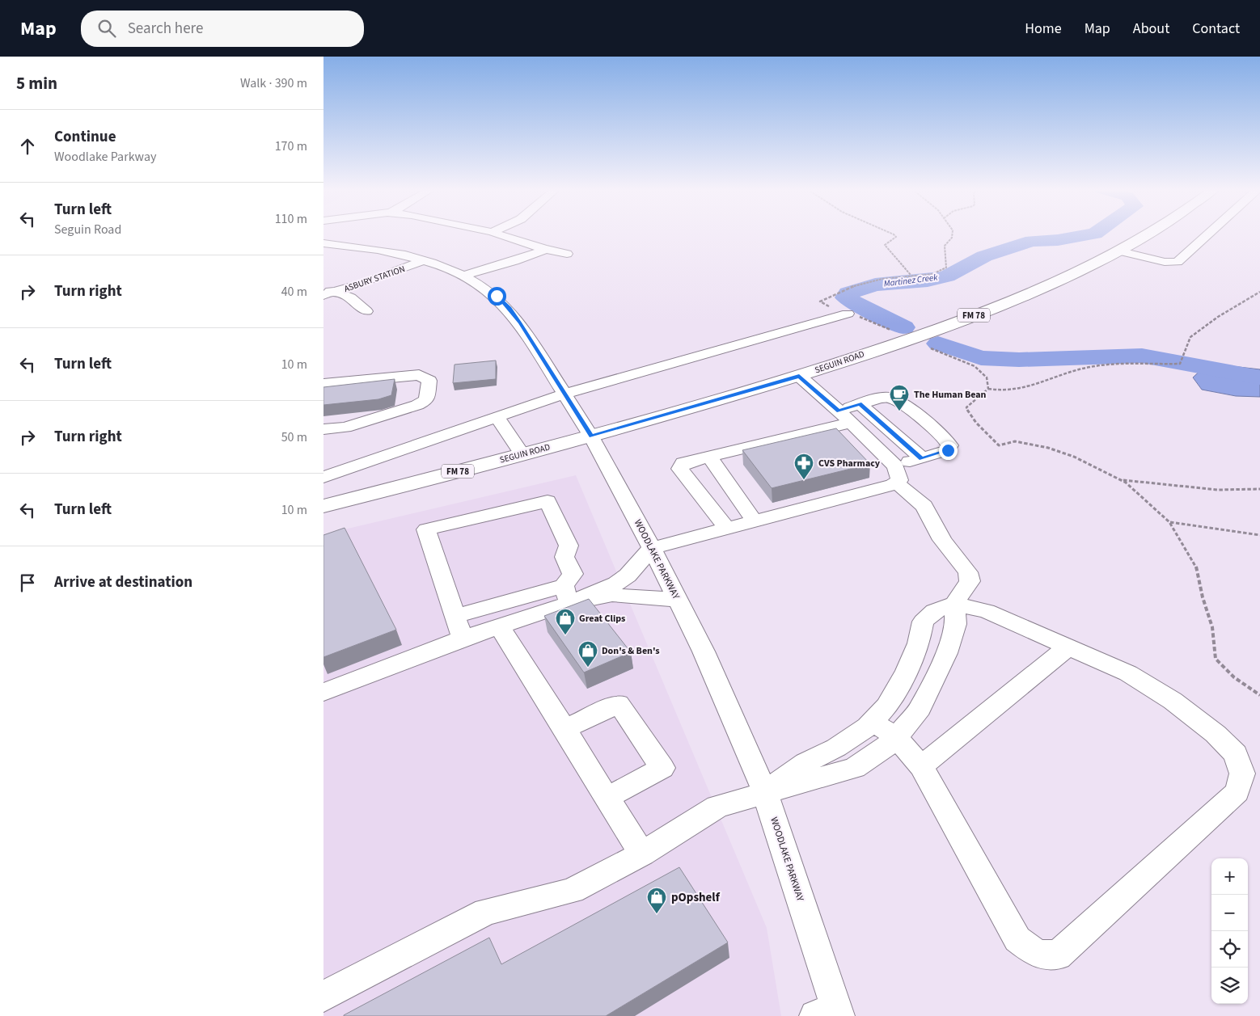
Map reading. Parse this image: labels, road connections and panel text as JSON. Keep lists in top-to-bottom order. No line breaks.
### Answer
{"streets":{"main road":["FM 78","SEGUIN ROAD"],"street":["ASBURY STATION","WOODLAKE PARKWAY"]},"crossings":[["ASBURY STATION","WOODLAKE PARKWAY"],["SEGUIN ROAD","WOODLAKE PARKWAY"]],"water":["Martinez Creek"],"places":{"cafe":["The Human Bean"],"pharmacy":["CVS Pharmacy"],"shop":["Great Clips","Don's & Ben's","pOpshelf"]},"page":{"header":"Map","search":"Search here","nav":["Home","Map","About","Contact"],"heading":["5 min","Walk · 390 m"],"list":[["Continue","Woodlake Parkway","170 m"],["Turn left","Seguin Road","110 m"],["Turn right","40 m"],["Turn left","10 m"],["Turn right","50 m"],["Turn left","10 m"],"Arrive at destination"],"map_buttons":["+","−"]}}
